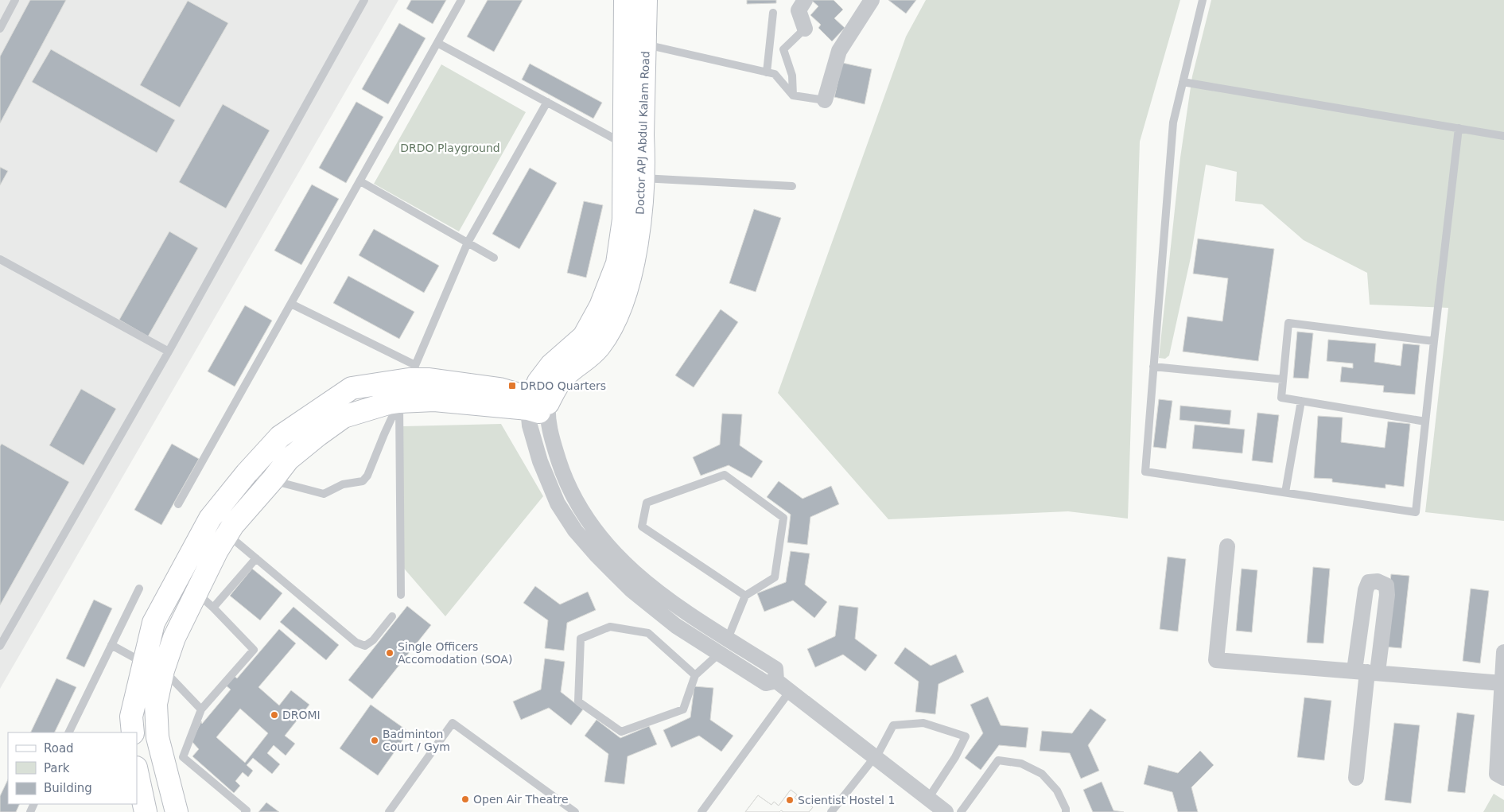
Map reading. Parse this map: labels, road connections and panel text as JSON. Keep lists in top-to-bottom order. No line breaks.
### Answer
{"streets":{"street":["Doctor APJ Abdul Kalam Road"]},"parks":["DRDO Playground"],"places":{"transit":["DRDO Quarters"],"other":["Single Officers Accomodation (SOA)","DROMI","Badminton Court / Gym","Open Air Theatre","Scientist Hostel 1"]},"legend":["Road","Park","Building"]}
